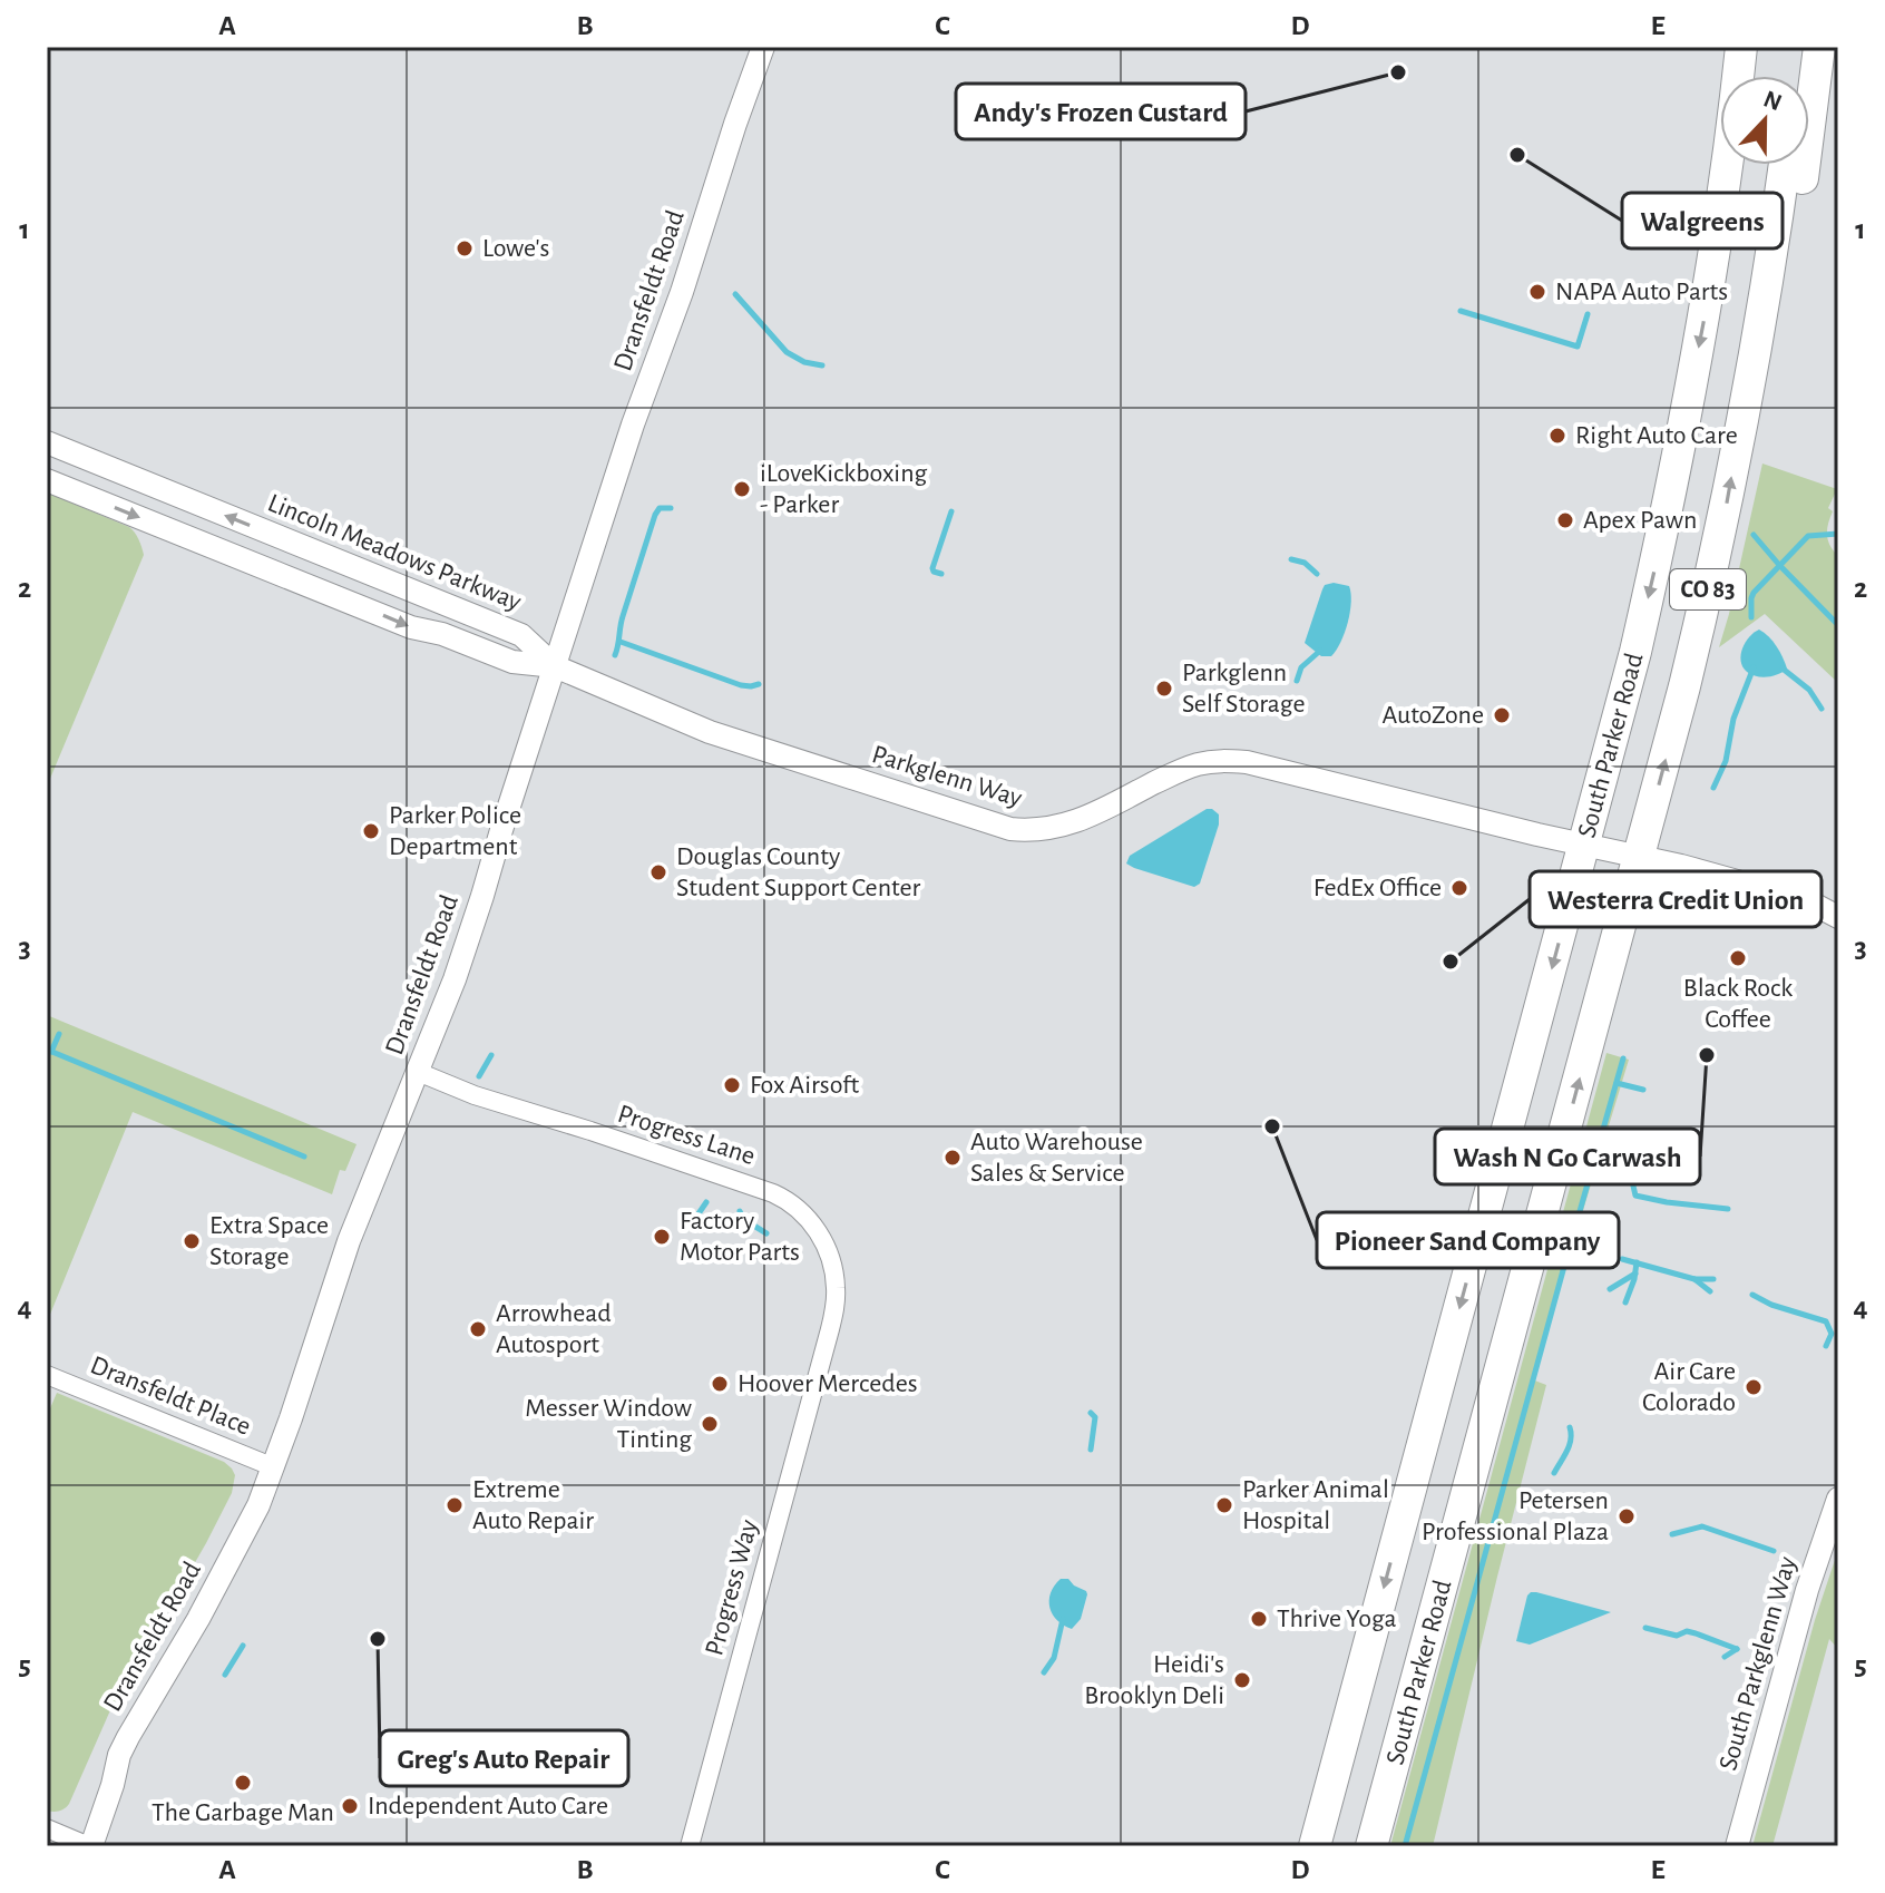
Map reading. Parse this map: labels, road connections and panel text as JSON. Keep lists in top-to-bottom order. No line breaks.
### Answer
{"streets":{"highway":["CO 83","South Parker Road"],"street":["Dransfeldt Road","Lincoln Meadows Parkway","Parkglenn Way","Progress Lane","Dransfeldt Place","Progress Way","South Parkglenn Way"]},"crossings":[["Dransfeldt Road","Lincoln Meadows Parkway"],["Dransfeldt Road","Parkglenn Way"],["Dransfeldt Road","Progress Lane"],["Dransfeldt Road","Dransfeldt Place"],["Lincoln Meadows Parkway","Parkglenn Way"],["South Parker Road","Parkglenn Way"],["Progress Lane","Progress Way"]],"places":["Andy's Frozen Custard","Walgreens","Lowe's","NAPA Auto Parts","Right Auto Care","iLoveKickboxing - Parker","Apex Pawn","Parkglenn Self Storage","AutoZone","Parker Police Department","Douglas County Student Support Center","FedEx Office","Black Rock Coffee","Westerra Credit Union","Wash N Go Carwash","Fox Airsoft","Pioneer Sand Company","Auto Warehouse Sales & Service","Factory Motor Parts","Extra Space Storage","Arrowhead Autosport","Hoover Mercedes","Air Care Colorado","Messer Window Tinting","Extreme Auto Repair","Parker Animal Hospital","Petersen Professional Plaza","Thrive Yoga","Greg's Auto Repair","Heidi's Brooklyn Deli","The Garbage Man","Independent Auto Care"],"north":"top","grid":{"columns":["A","B","C","D","E"],"rows":["1","2","3","4","5"]}}
